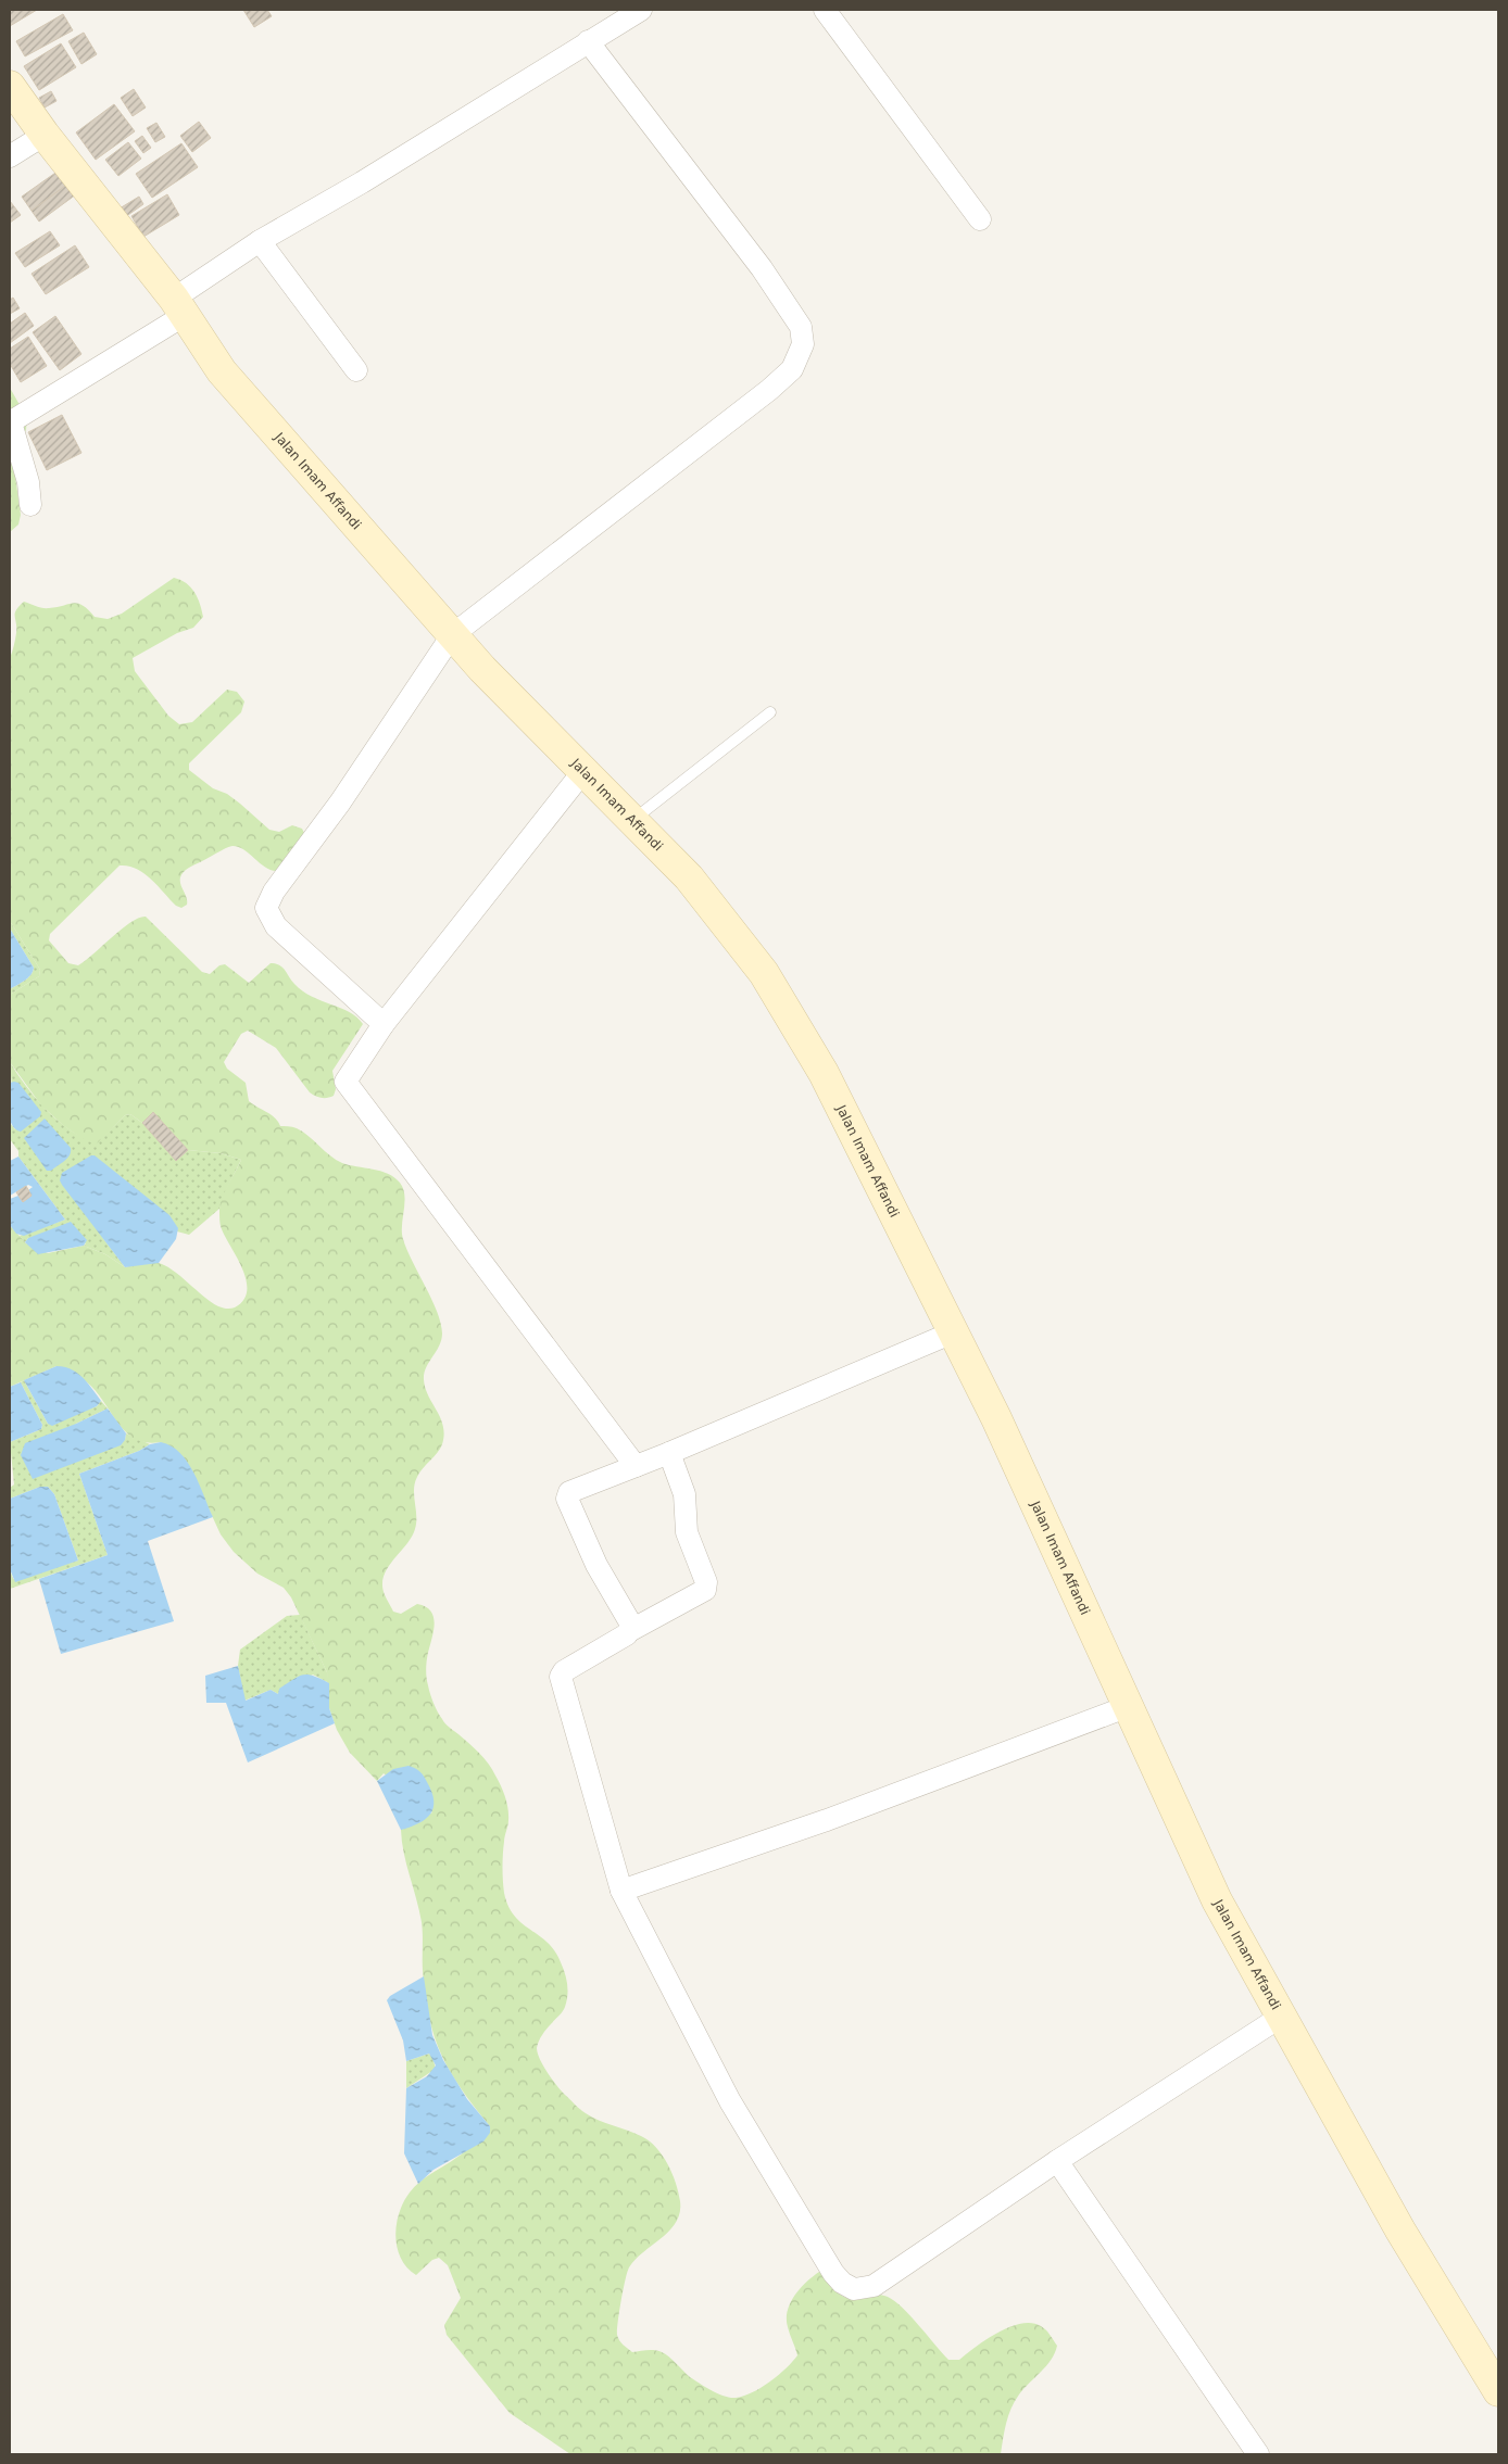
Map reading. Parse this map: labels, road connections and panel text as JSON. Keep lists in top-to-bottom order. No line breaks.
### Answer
{"streets":{"street":["Jalan Imam Affandi"]}}
